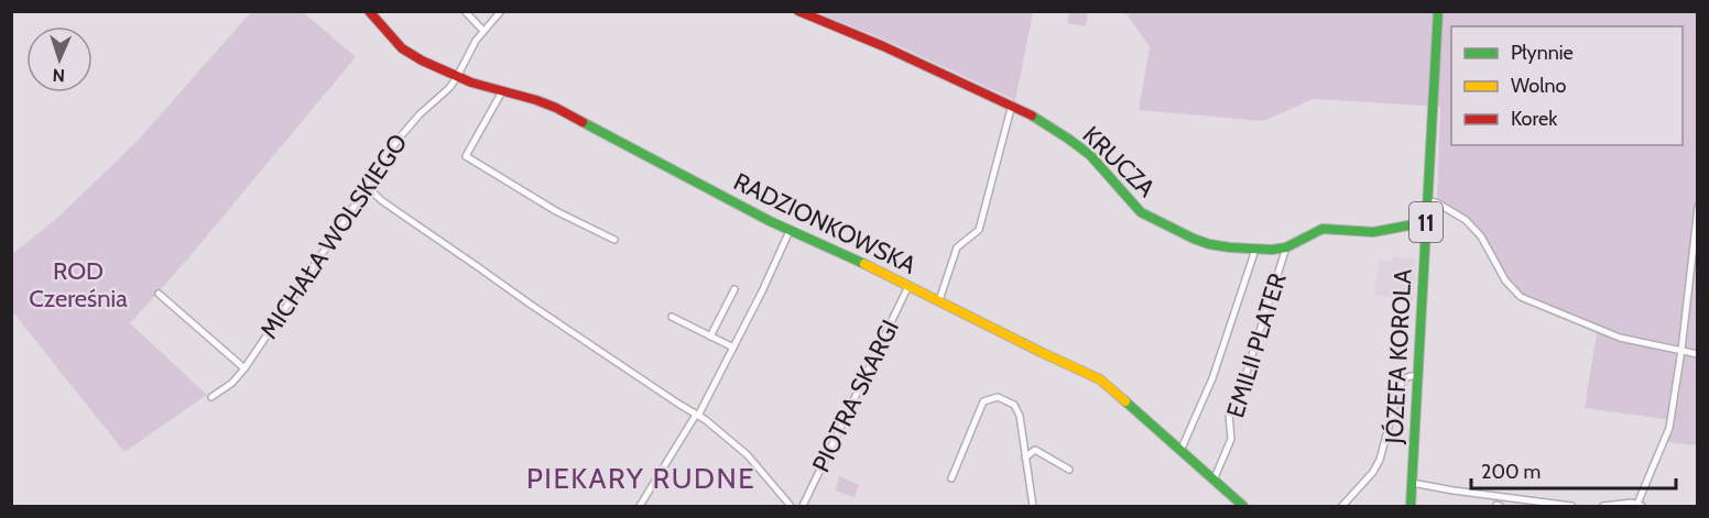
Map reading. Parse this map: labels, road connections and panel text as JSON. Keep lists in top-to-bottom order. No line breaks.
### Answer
{"streets":{"main road":["KRUCZA","11","RADZIONKOWSKA","JÓZEFA KOROLA"],"street":["MICHAŁA WOLSKIEGO","EMILII PLATER","PIOTRA SKARGI"]},"crossings":[["KRUCZA","EMILII PLATER"],["KRUCZA","JÓZEFA KOROLA"],["RADZIONKOWSKA","MICHAŁA WOLSKIEGO"],["RADZIONKOWSKA","EMILII PLATER"],["RADZIONKOWSKA","PIOTRA SKARGI"]],"districts":["PIEKARY RUDNE"],"parks":["ROD Czereśnia"],"legend":["Płynnie","Wolno","Korek"],"scale_bar":"200 m","north":"bottom"}
